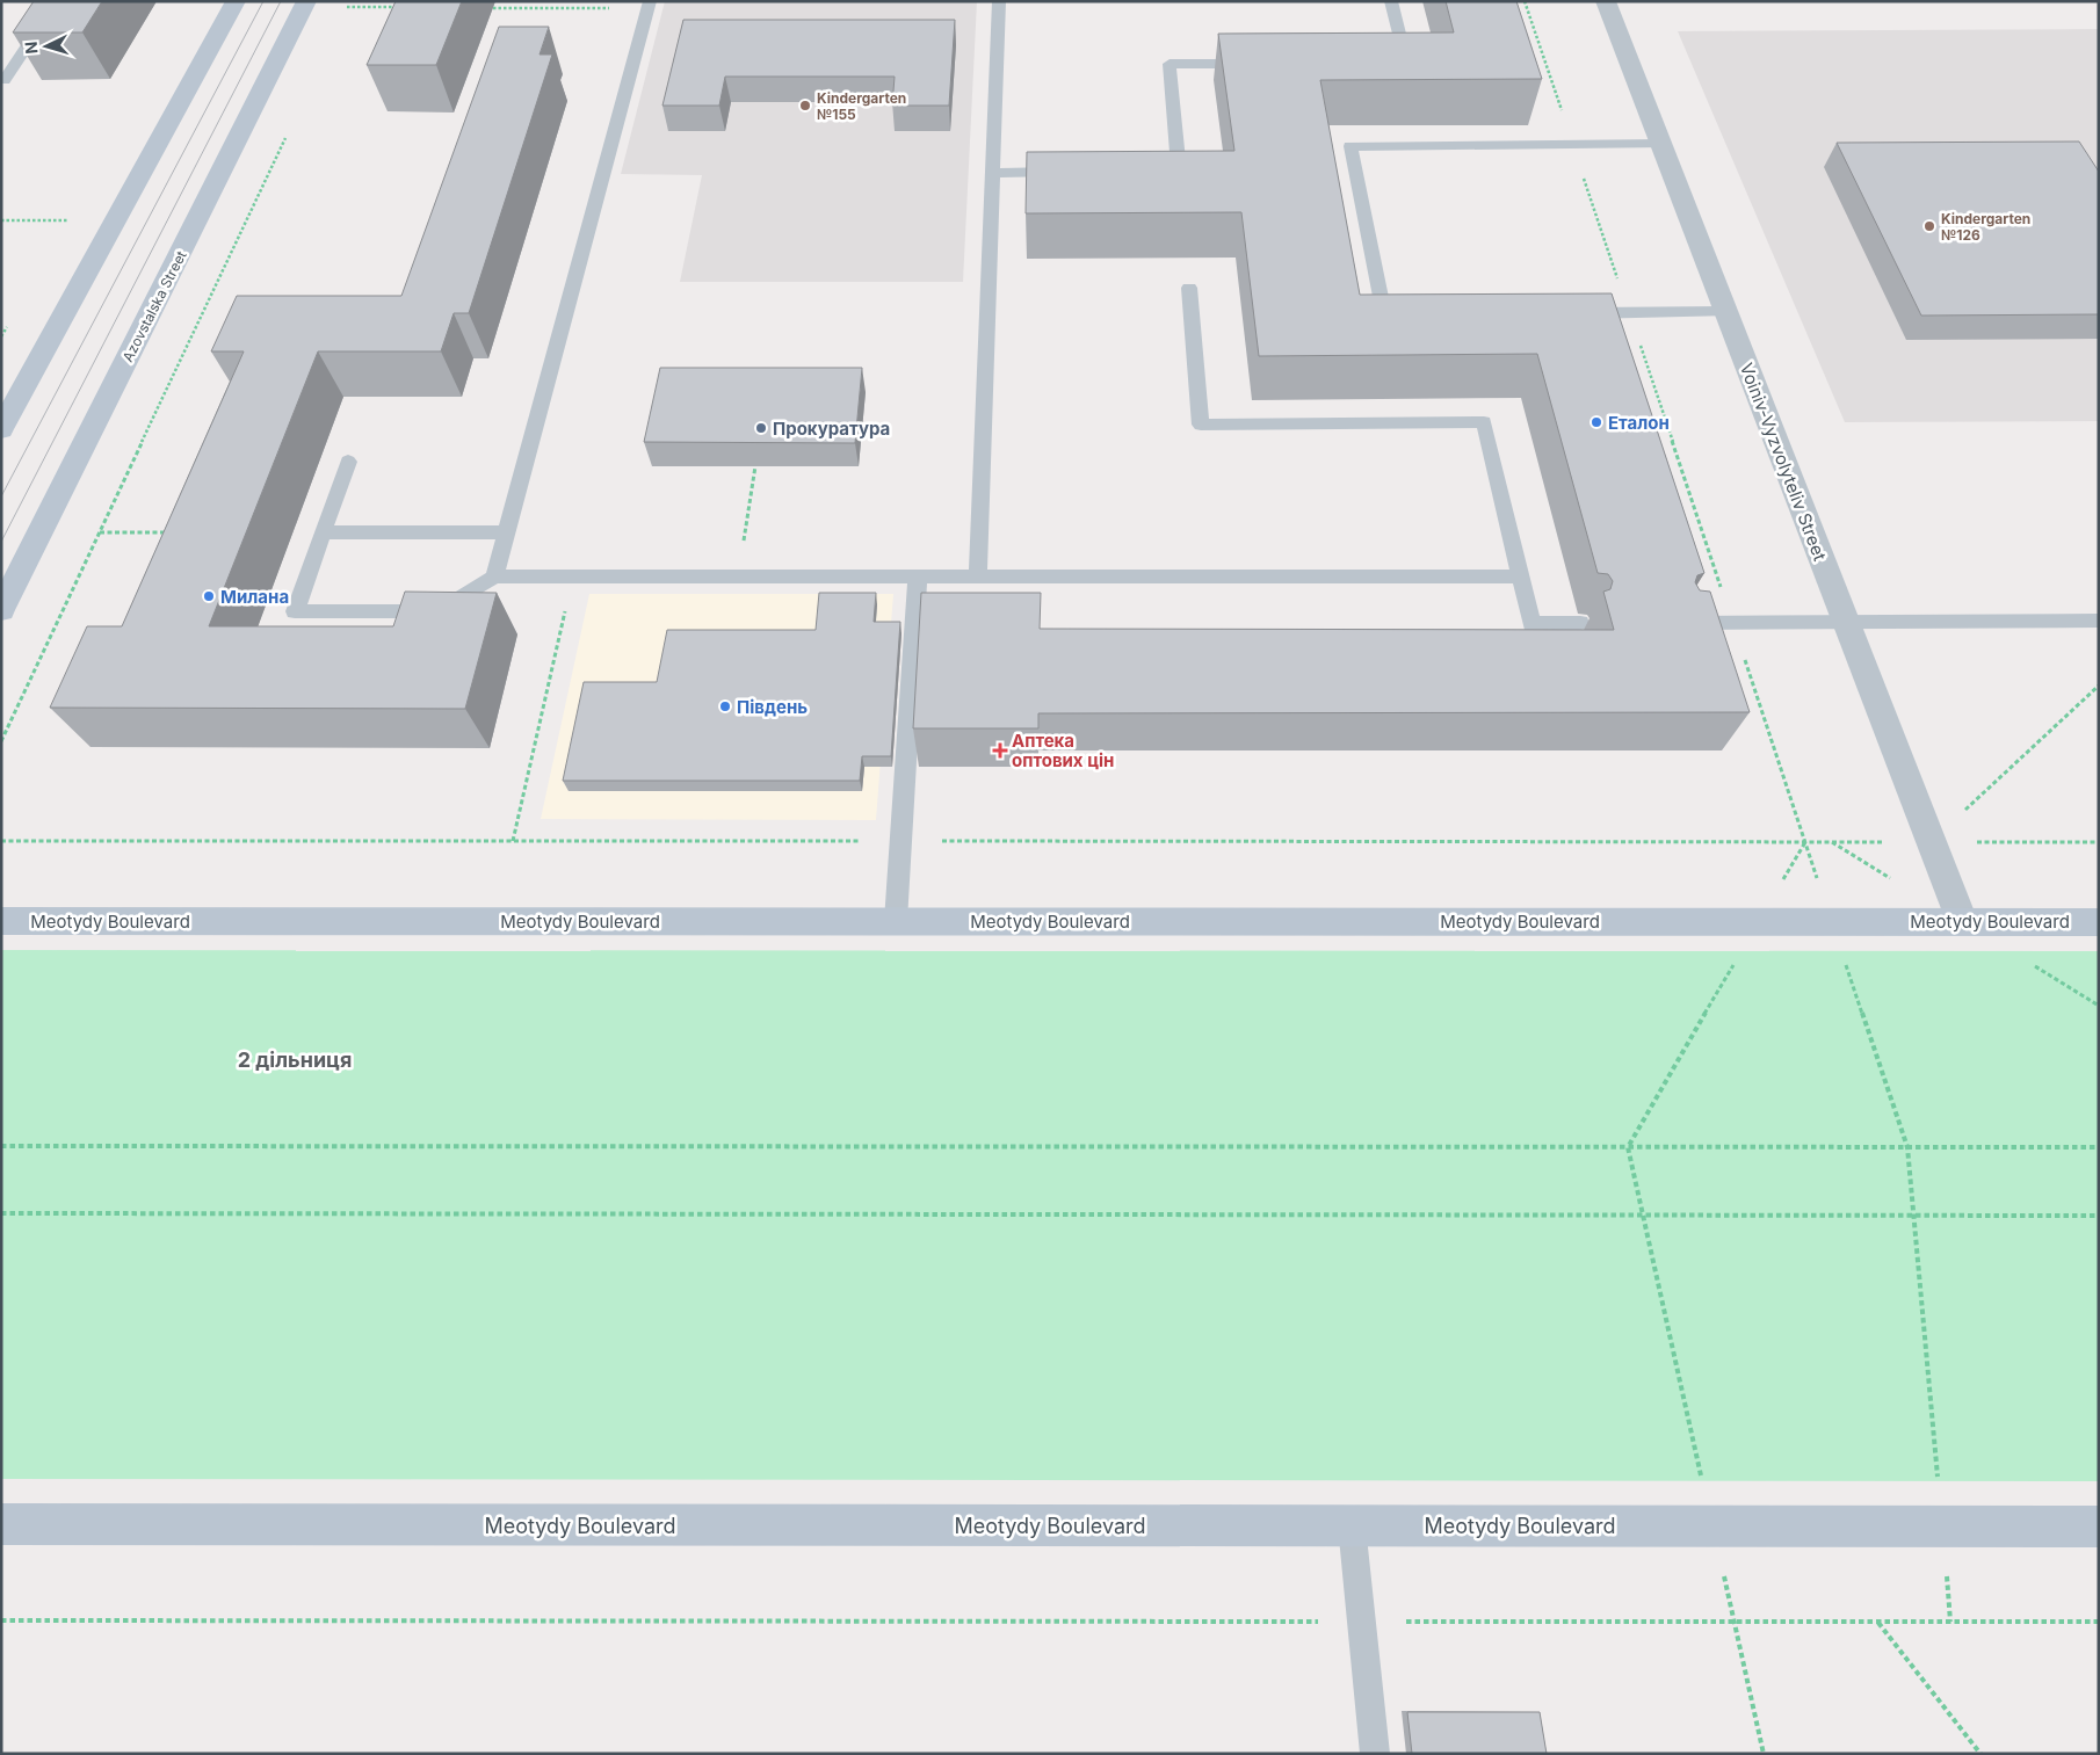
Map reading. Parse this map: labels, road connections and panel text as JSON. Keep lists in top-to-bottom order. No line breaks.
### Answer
{"streets":{"street":["Azovstalska Street","Voiniv-Vyzvolyteliv Street","Meotydy Boulevard"]},"crossings":[["Voiniv-Vyzvolyteliv Street","Meotydy Boulevard"]],"districts":["2 дільниця"],"places":{"other":["Kindergarten №155","Kindergarten №126","Еталон","Прокуратура","Милана","Південь"],"health":["Аптека оптових цін"]},"north":"left"}
